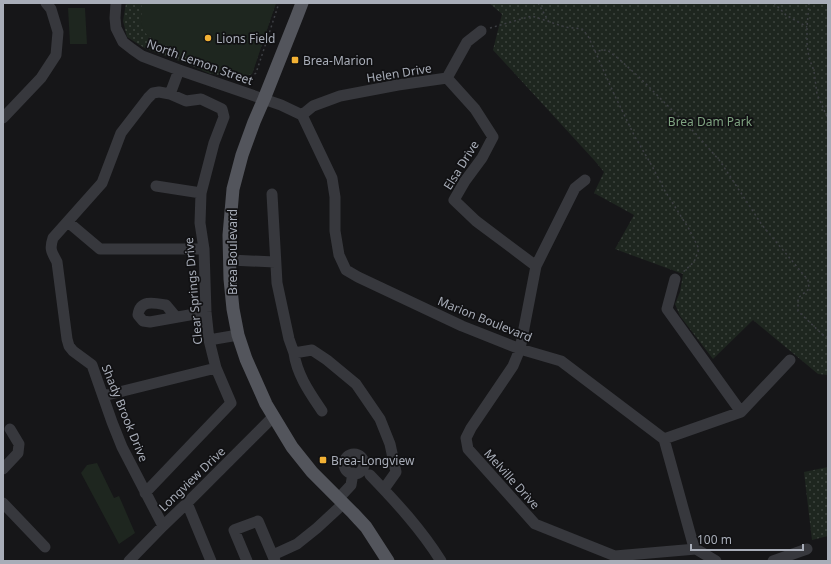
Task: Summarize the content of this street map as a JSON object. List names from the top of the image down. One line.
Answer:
{"streets":{"main road":["Brea Boulevard"],"street":["North Lemon Street","Helen Drive","Elsa Drive","Clear Springs Drive","Marion Boulevard","Shady Brook Drive","Longview Drive","Melville Drive"]},"crossings":[["North Lemon Street","Brea Boulevard"],["Helen Drive","Elsa Drive"],["Helen Drive","Marion Boulevard"],["Elsa Drive","Melville Drive"],["Brea Boulevard","Longview Drive"],["Clear Springs Drive","Shady Brook Drive"],["Marion Boulevard","Melville Drive"],["Shady Brook Drive","Longview Drive"]],"parks":["Brea Dam Park"],"places":{"other":["Lions Field"],"transit":["Brea-Marion","Brea-Longview"]},"scale_bar":"100 m"}
